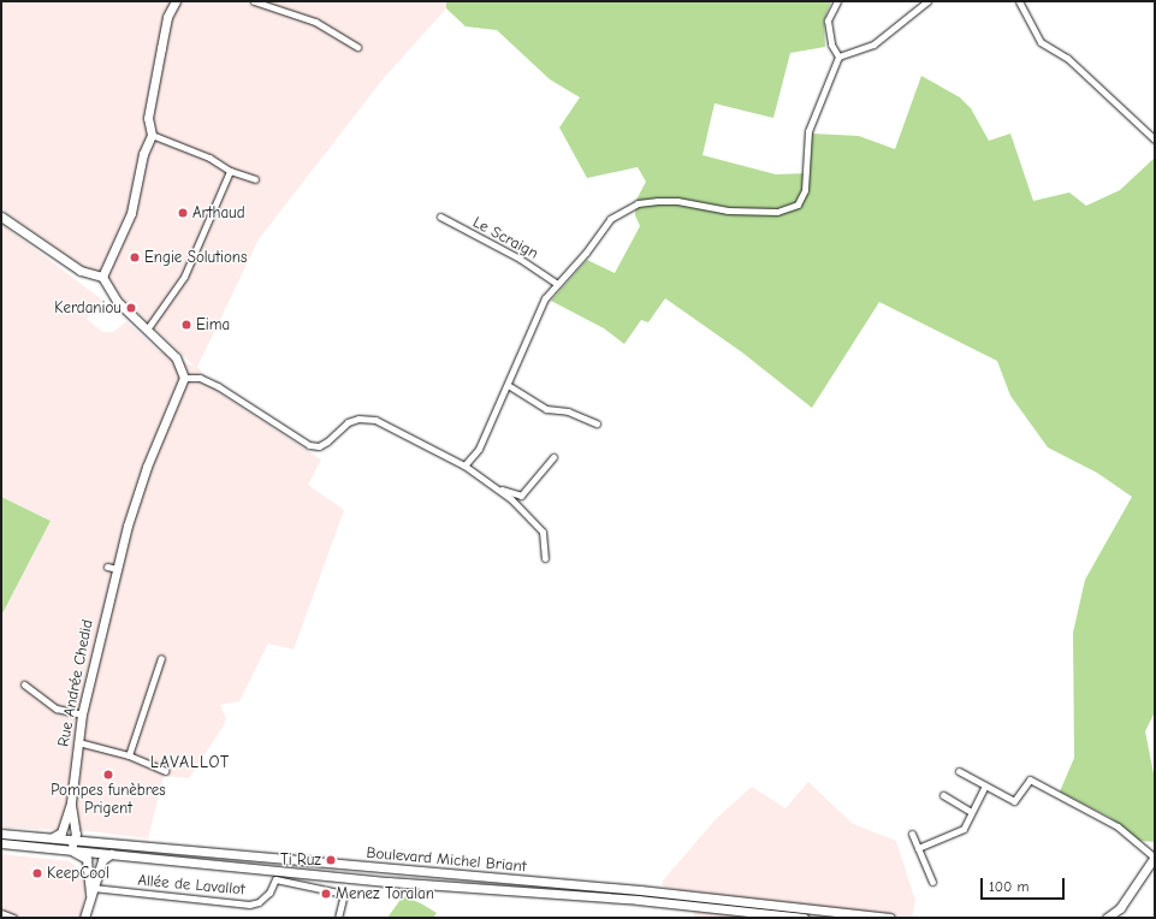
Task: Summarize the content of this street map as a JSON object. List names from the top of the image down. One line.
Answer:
{"streets":{"main road":["Rue Andrée Chedid","Boulevard Michel Briant"],"street":["Le Scraign","Allée de Lavallot"]},"districts":["LAVALLOT"],"places":["Arthaud","Engie Solutions","Kerdaniou","Eima","Pompes funèbres Prigent","Ti Ruz","KeepCool","Menez Toralan"],"scale_bar":"100 m"}
